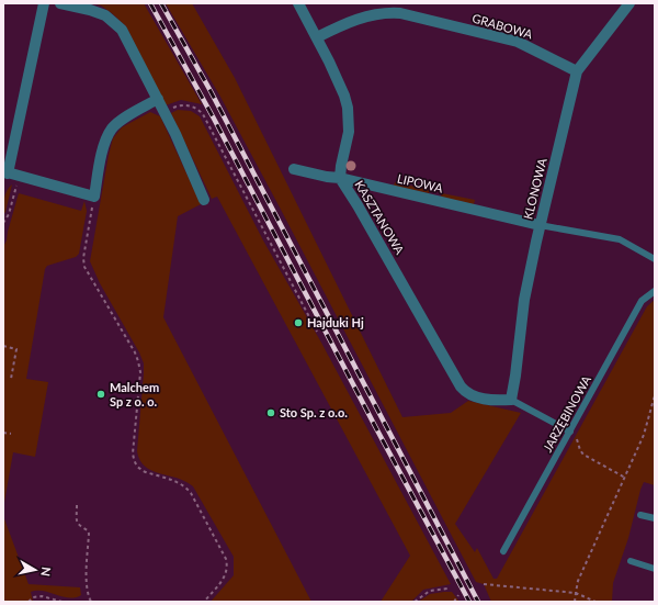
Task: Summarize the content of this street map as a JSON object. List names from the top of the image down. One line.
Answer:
{"streets":{"street":["GRABOWA","LIPOWA","KLONOWA","KASZTANOWA"],"lane":["JARZĘBINOWA"]},"crossings":[["GRABOWA","KLONOWA"],["GRABOWA","KASZTANOWA"],["LIPOWA","KLONOWA"],["LIPOWA","KASZTANOWA"],["KLONOWA","KASZTANOWA"]],"places":["Hajduki Hj","Malchem Sp z o. o.","Sto Sp. z o.o."],"north":"right"}
